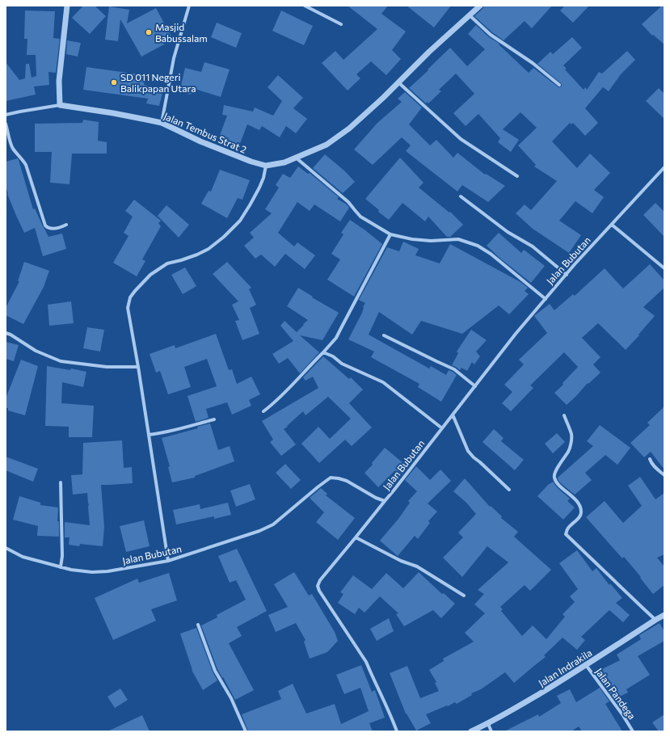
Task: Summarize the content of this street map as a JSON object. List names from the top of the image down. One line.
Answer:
{"streets":{"street":["Jalan Tembus Strat 2","Jalan Bubutan","Jalan Indrakila","Jalan Pandega"]},"crossings":[["Jalan Indrakila","Jalan Pandega"]],"places":["Masjid Babussalam","SD 011 Negeri Balikpapan Utara"]}
